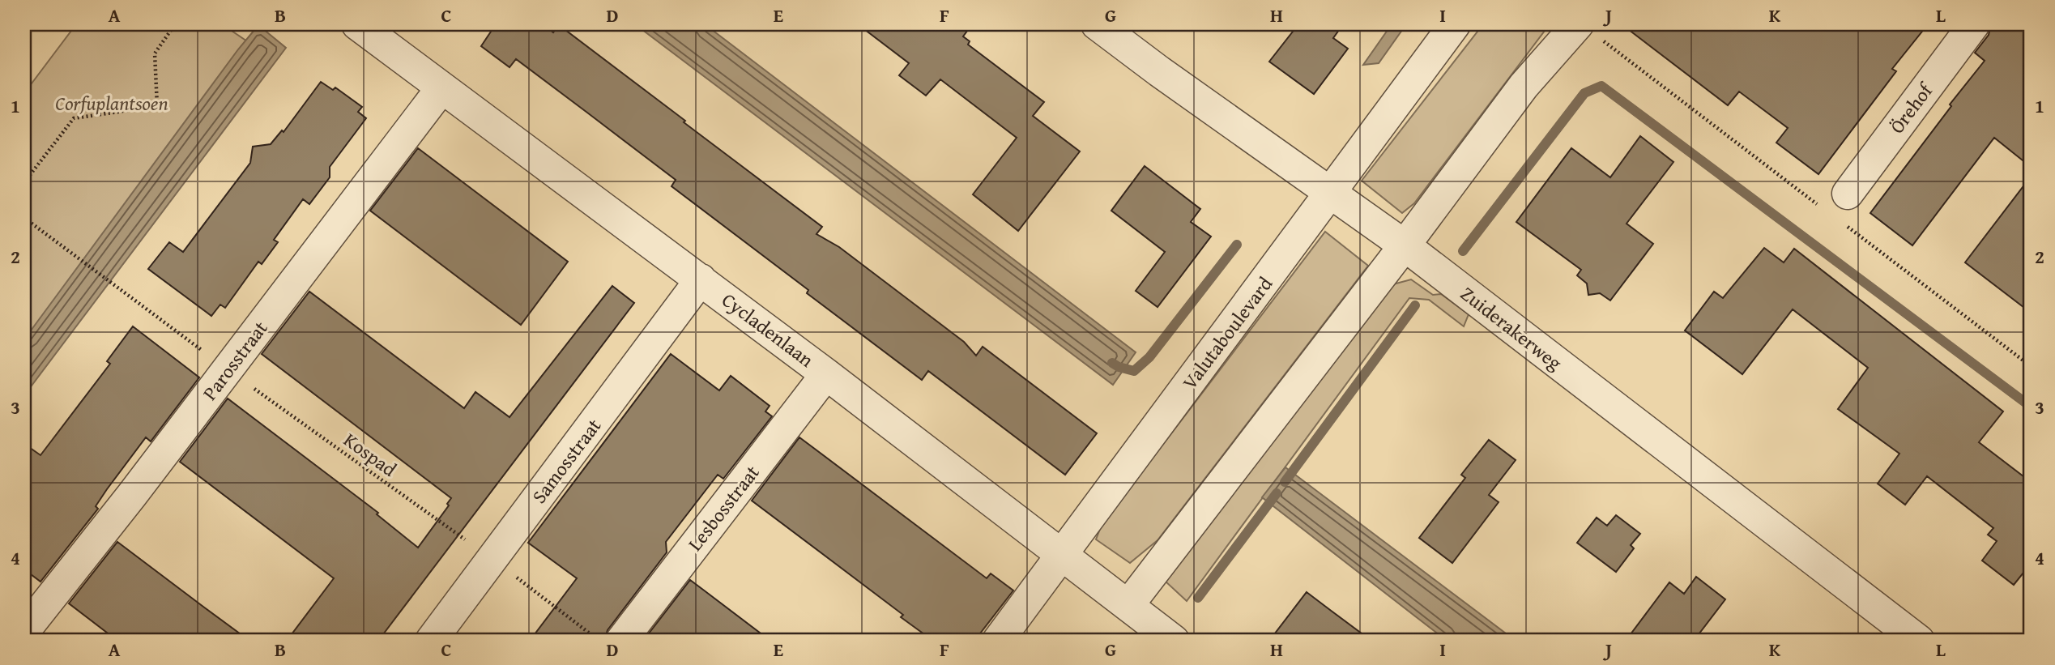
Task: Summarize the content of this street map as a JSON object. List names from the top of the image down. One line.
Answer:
{"streets":{"street":["Örehof","Zuiderakerweg","Cycladenlaan","Valutaboulevard","Parosstraat","Samosstraat","Lesbosstraat"],"path":["Kospad"]},"crossings":[["Zuiderakerweg","Valutaboulevard"],["Cycladenlaan","Valutaboulevard"],["Cycladenlaan","Parosstraat"],["Cycladenlaan","Samosstraat"],["Cycladenlaan","Lesbosstraat"],["Parosstraat","Kospad"],["Kospad","Samosstraat"]],"parks":["Corfuplantsoen"],"grid":{"columns":["A","B","C","D","E","F","G","H","I","J","K","L"],"rows":["1","2","3","4"]}}
